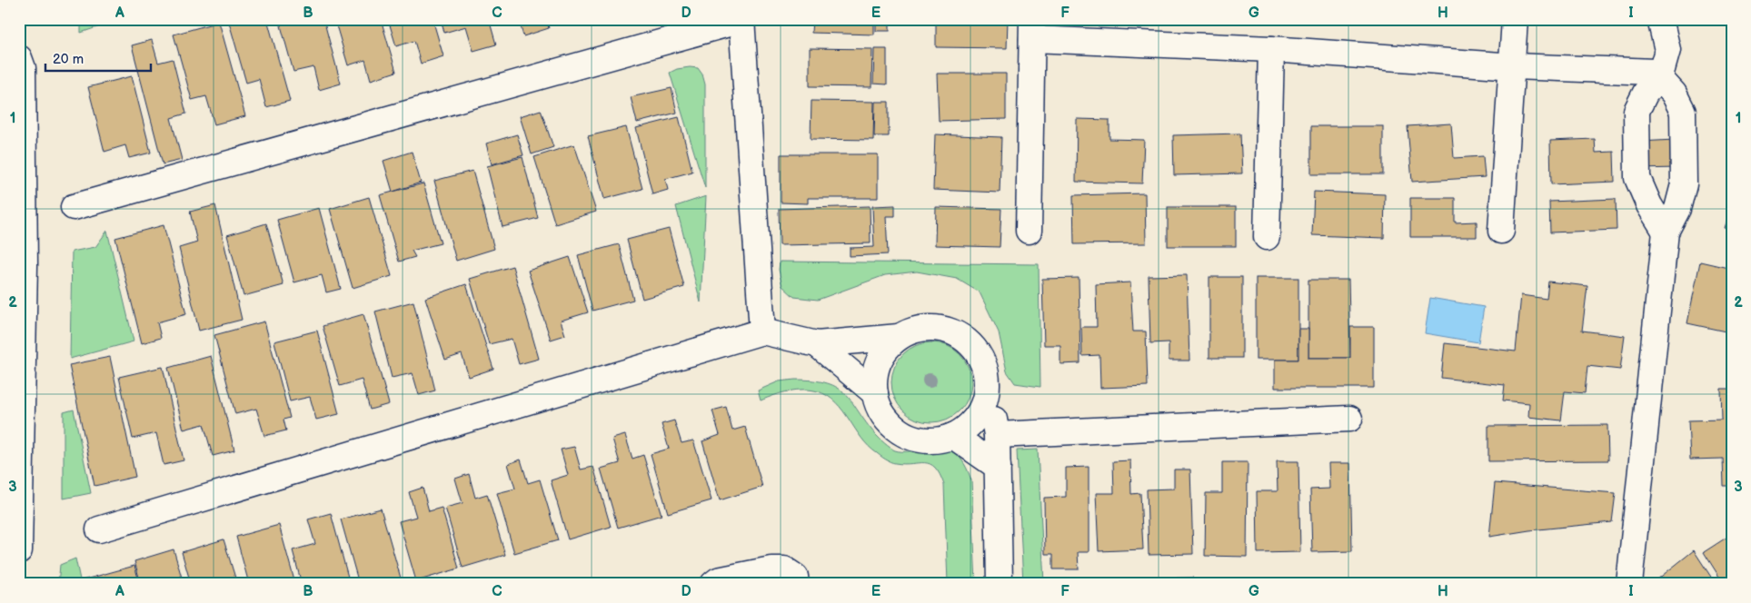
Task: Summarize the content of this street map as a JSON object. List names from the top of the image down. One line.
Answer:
{"scale_bar":"20 m","grid":{"columns":["A","B","C","D","E","F","G","H","I"],"rows":["1","2","3"]}}
